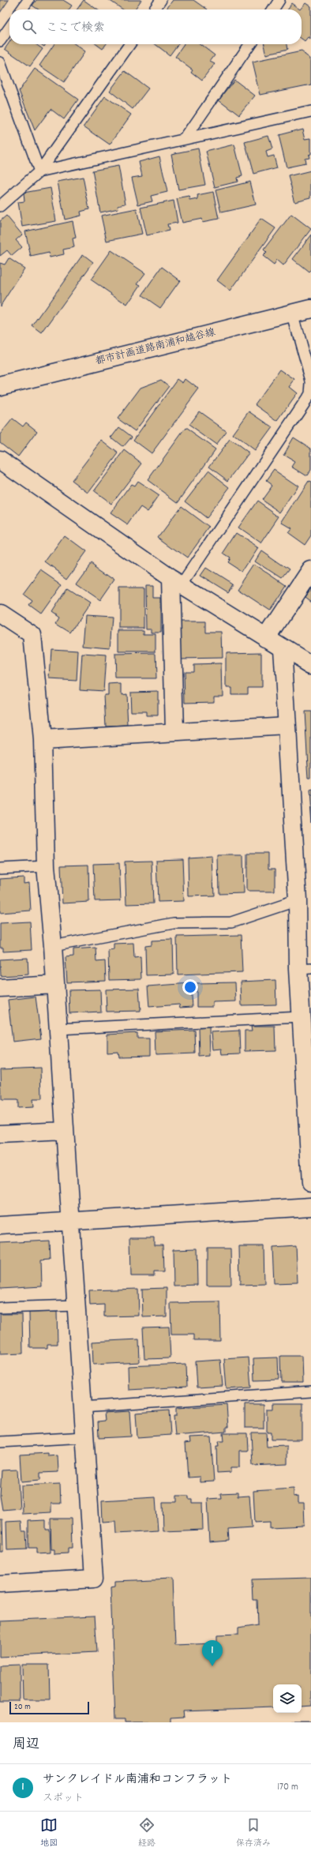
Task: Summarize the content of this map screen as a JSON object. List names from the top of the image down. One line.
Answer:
{"streets":{"street":["都市計画道路南浦和越谷線"]},"scale_bar":"20 m","page":{"search":"ここで検索","pins":"1","scale":"20 m","heading":"周辺","list":[{"mark":"1","name":"サンクレイドル南浦和コンフラット","note":"スポット","value":"170 m"}],"nav":["地図","経路","保存済み"]}}
